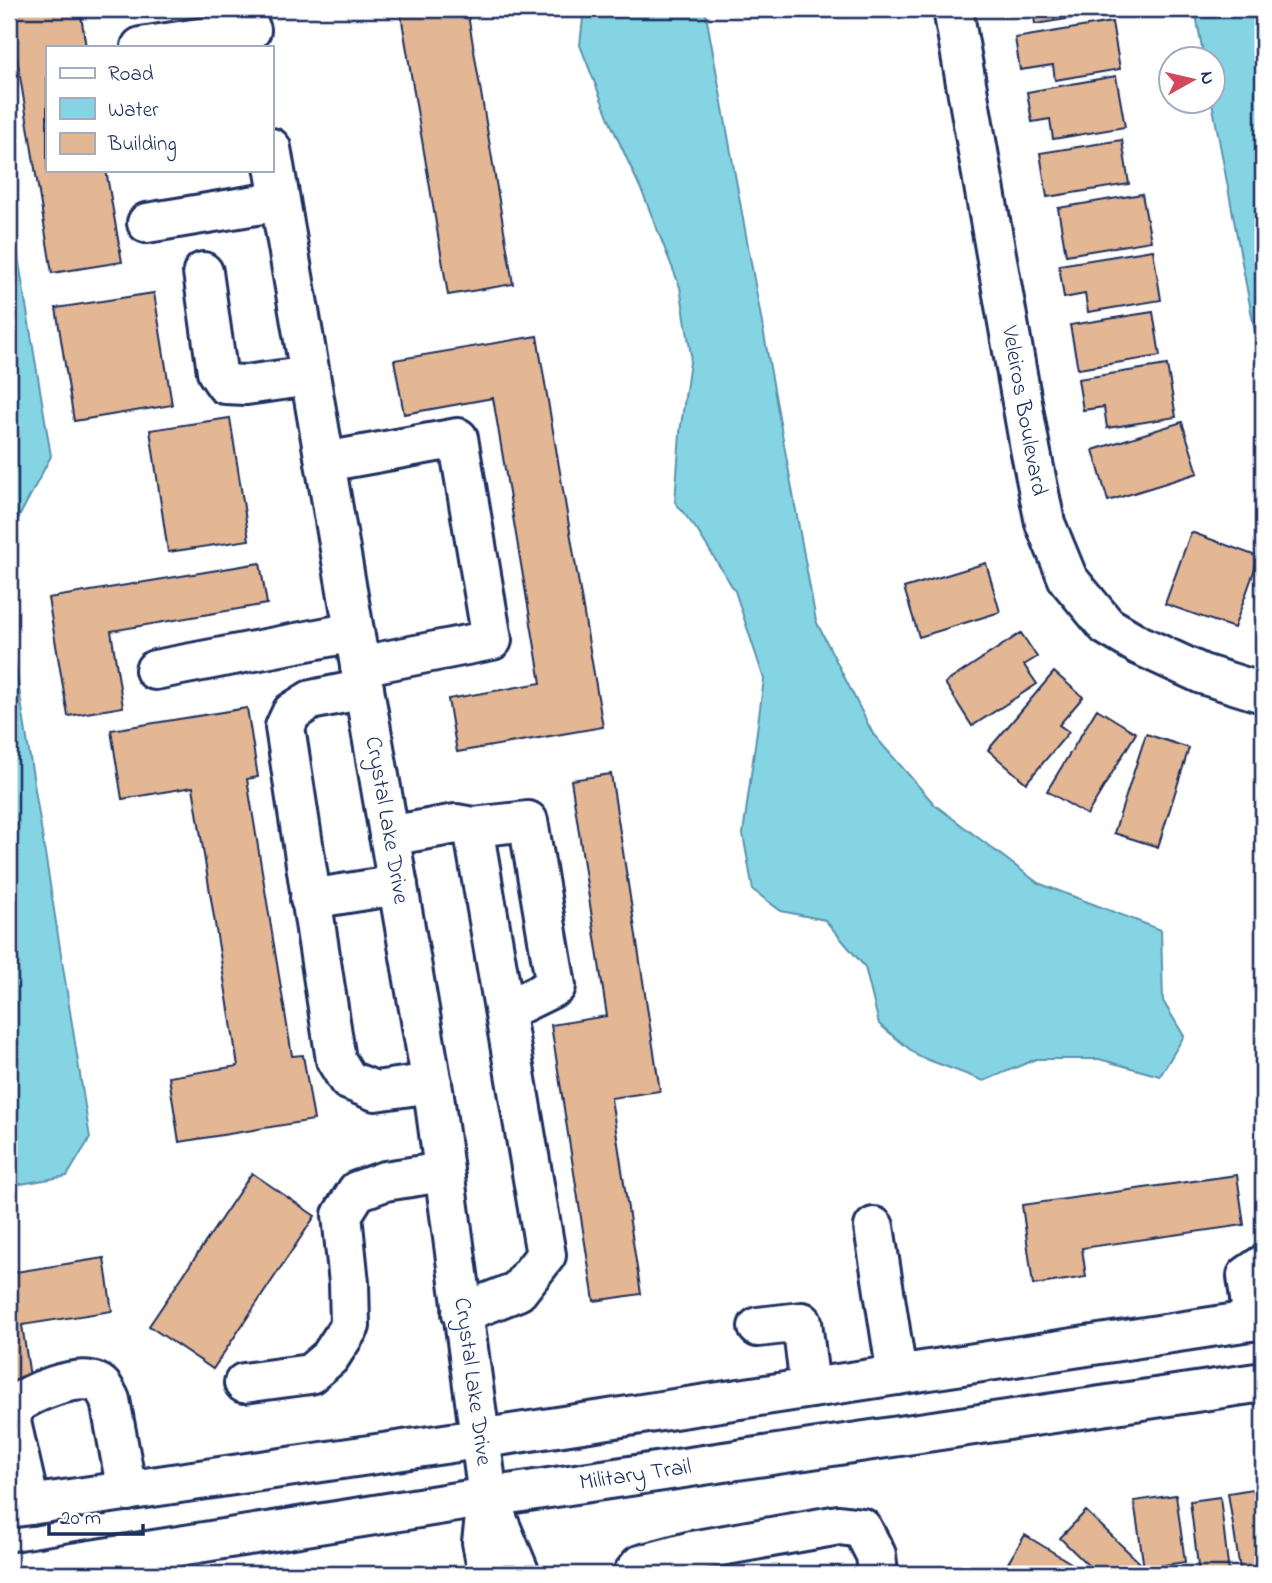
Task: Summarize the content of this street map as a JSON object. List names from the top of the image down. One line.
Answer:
{"streets":{"street":["Veleiros Boulevard","Crystal Lake Drive","Military Trail"]},"crossings":[["Crystal Lake Drive","Military Trail"]],"legend":["Road","Water","Building"],"scale_bar":"20 m","north":"right"}
